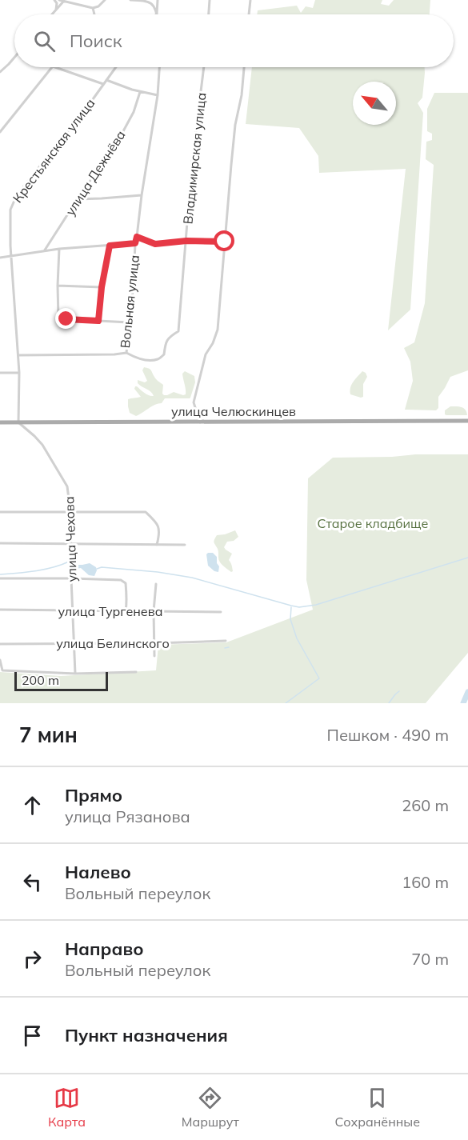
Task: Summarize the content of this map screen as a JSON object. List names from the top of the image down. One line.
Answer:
{"streets":{"main road":["улица Челюскинцев"],"street":["Крестьянская улица","Владимирская улица","улица Дежнёва","Вольная улица","улица Чехова","улица Тургенева","улица Белинского"]},"crossings":[["Крестьянская улица","Вольная улица"],["Крестьянская улица","улица Челюскинцев"],["Крестьянская улица","улица Чехова"],["Владимирская улица","Вольная улица"],["улица Челюскинцев","улица Чехова"],["улица Чехова","улица Тургенева"],["улица Чехова","улица Белинского"]],"parks":["Старое кладбище"],"scale_bar":"200 m","north":"top left","page":{"search":"Поиск","scale":"200 m","heading":["7 мин","Пешком · 490 m"],"list":[["Прямо","улица Рязанова","260 m"],["Налево","Вольный переулок","160 m"],["Направо","Вольный переулок","70 m"],"Пункт назначения"],"nav":["Карта","Маршрут","Сохранённые"]}}
